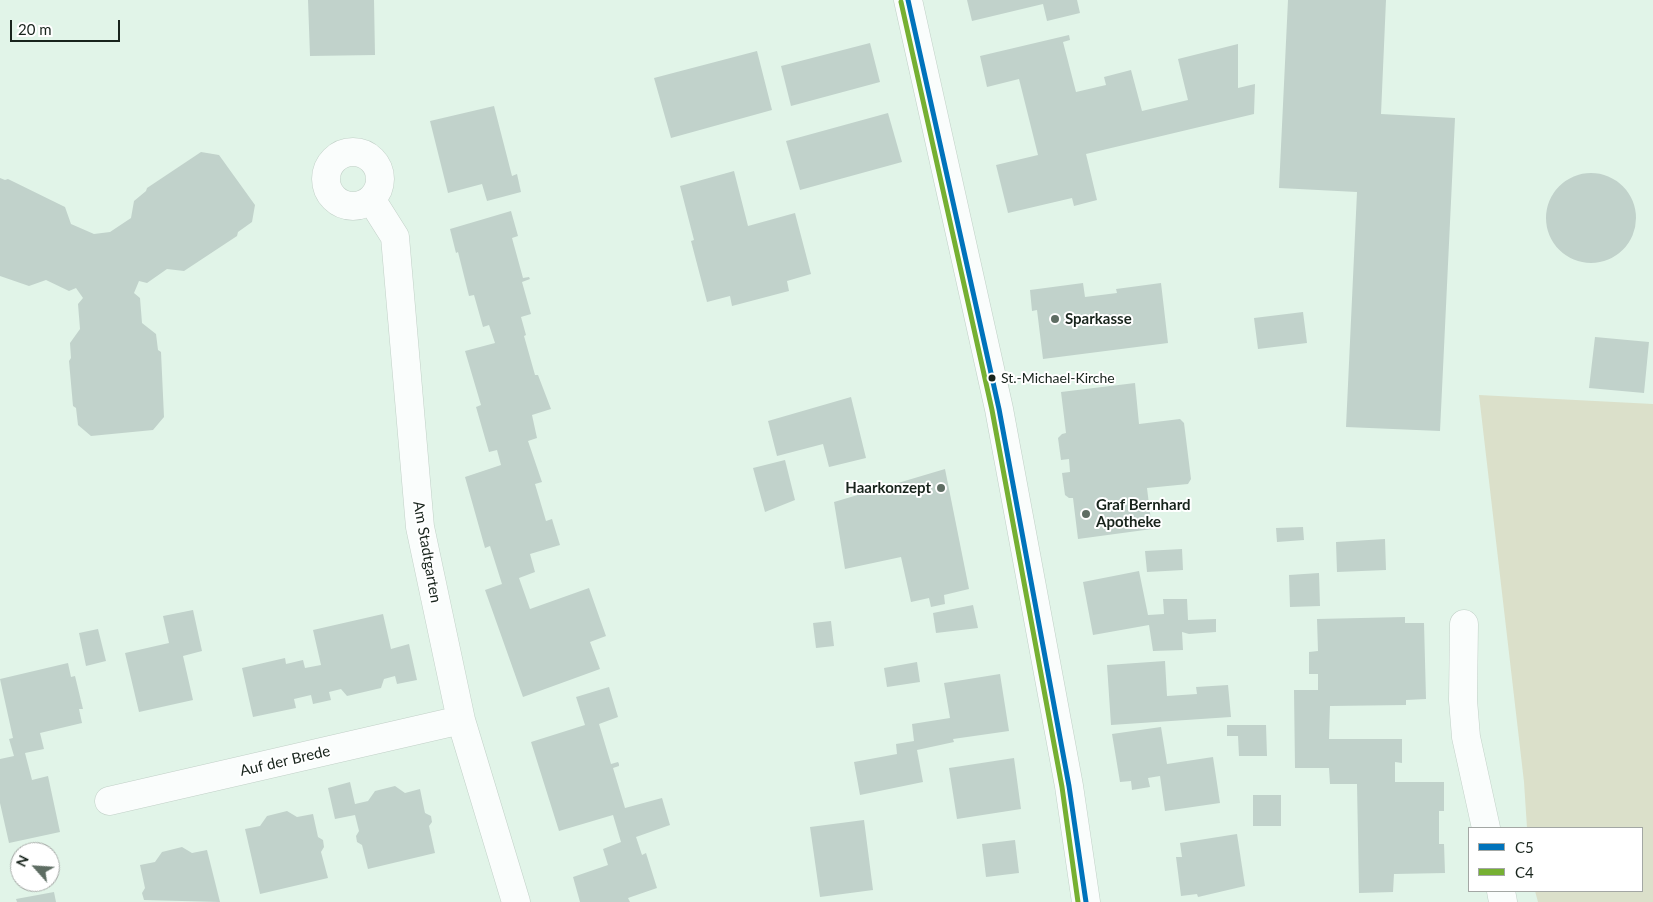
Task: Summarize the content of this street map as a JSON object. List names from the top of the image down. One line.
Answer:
{"streets":{"street":["Am Stadtgarten","Auf der Brede"]},"crossings":[["Am Stadtgarten","Auf der Brede"]],"places":["Sparkasse","St.-Michael-Kirche","Haarkonzept","Graf Bernhard Apotheke"],"lines":["transit line C5","transit line C4"],"legend":["C5","C4"],"scale_bar":"20 m","north":"top left"}
